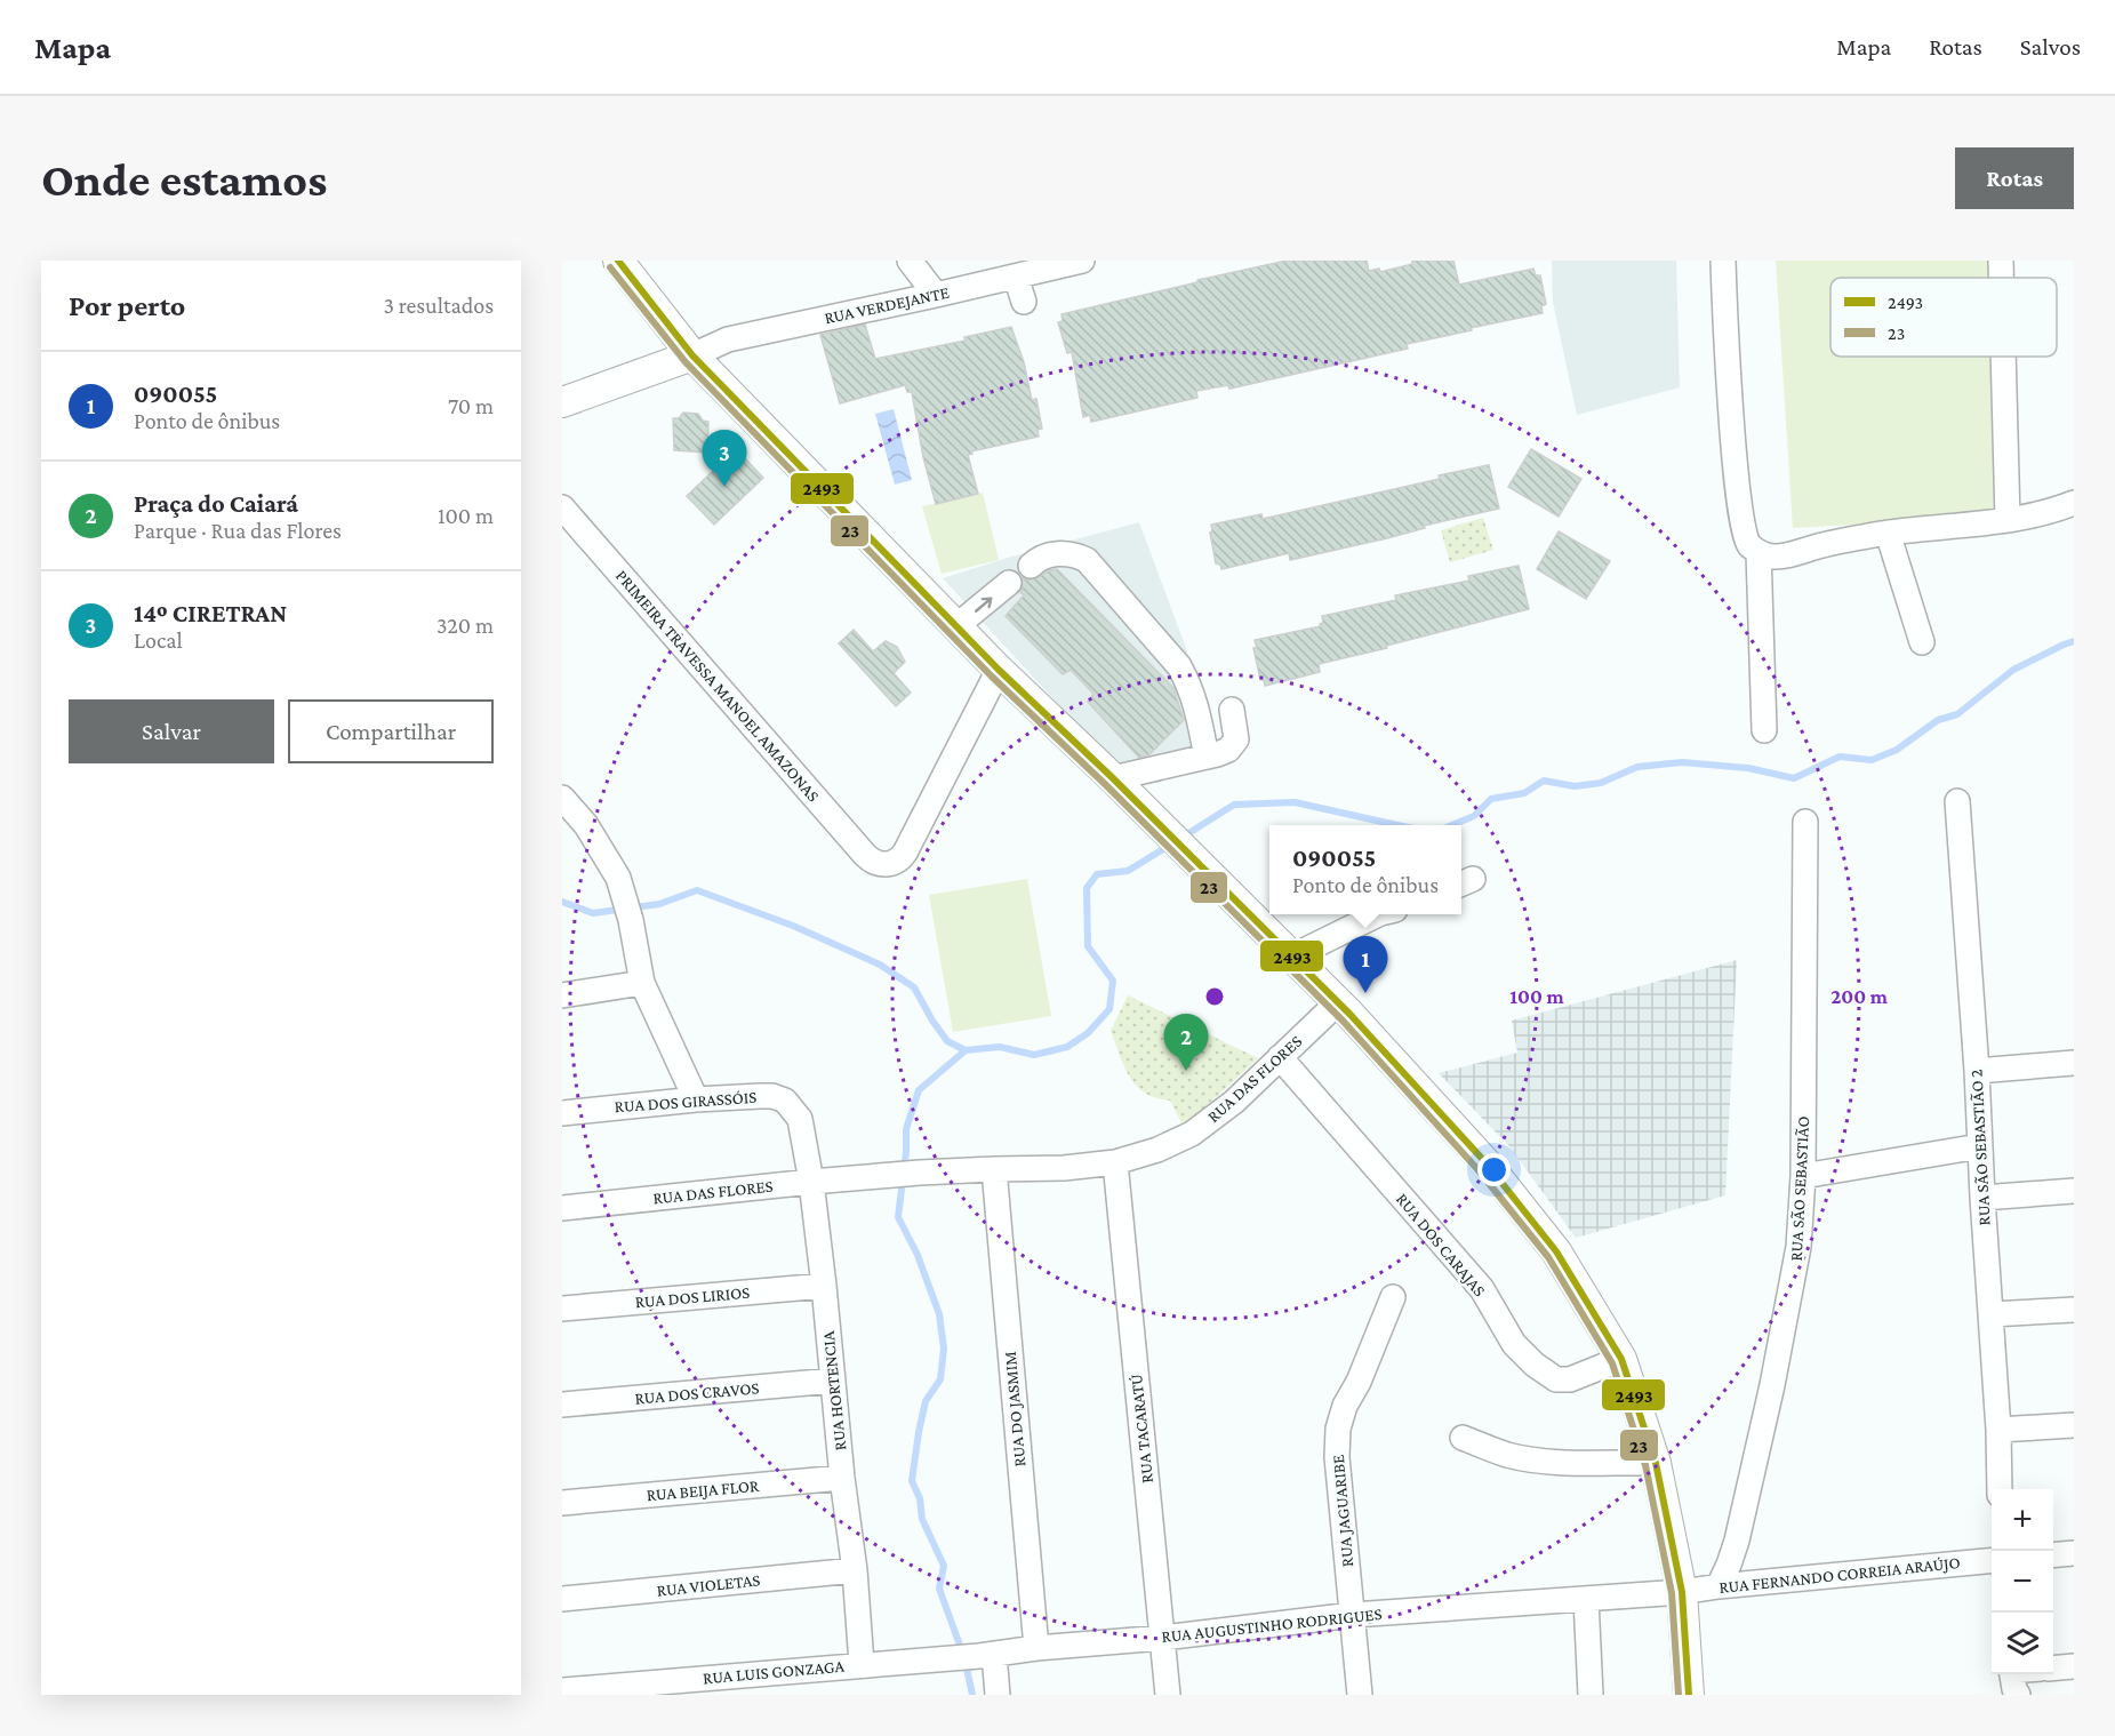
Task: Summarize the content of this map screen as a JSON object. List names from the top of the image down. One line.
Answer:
{"streets":{"street":["RUA VERDEJANTE","PRIMEIRA TRAVESSA MANOEL AMAZONAS","RUA DAS FLORES","RUA DOS GIRASSÓIS","RUA SÃO SEBASTIÃO 2","RUA SÃO SEBASTIÃO","RUA DOS CARAJAS","RUA DOS LIRIOS","RUA HORTENCIA","RUA DOS CRAVOS","RUA DO JASMIM","RUA TACARATÚ","RUA BEIJA FLOR","RUA JAGUARIBE","RUA FERNANDO CORREIA ARAÚJO","RUA VIOLETAS","RUA AUGUSTINHO RODRIGUES","RUA LUIS GONZAGA"]},"crossings":[["RUA DAS FLORES","RUA DOS CARAJAS"],["RUA DAS FLORES","RUA HORTENCIA"],["RUA DAS FLORES","RUA DO JASMIM"],["RUA DAS FLORES","RUA TACARATÚ"],["RUA DOS GIRASSÓIS","RUA HORTENCIA"],["RUA SÃO SEBASTIÃO","RUA FERNANDO CORREIA ARAÚJO"],["RUA DOS LIRIOS","RUA HORTENCIA"],["RUA HORTENCIA","RUA DOS CRAVOS"],["RUA HORTENCIA","RUA BEIJA FLOR"],["RUA HORTENCIA","RUA VIOLETAS"],["RUA HORTENCIA","RUA AUGUSTINHO RODRIGUES"],["RUA HORTENCIA","RUA LUIS GONZAGA"],["RUA DO JASMIM","RUA AUGUSTINHO RODRIGUES"],["RUA TACARATÚ","RUA AUGUSTINHO RODRIGUES"],["RUA JAGUARIBE","RUA AUGUSTINHO RODRIGUES"],["RUA FERNANDO CORREIA ARAÚJO","RUA AUGUSTINHO RODRIGUES"],["RUA AUGUSTINHO RODRIGUES","RUA LUIS GONZAGA"]],"lines":["transit line 2493","transit line 23"],"legend":["2493","23"],"page":{"header":"Mapa","nav":["Mapa","Rotas","Salvos"],"buttons":["Rotas",["Salvar","Compartilhar"]],"title":"Onde estamos","heading":["Por perto","3 resultados"],"list":[{"mark":"1","name":"090055","note":"Ponto de ônibus","value":"70 m"},{"mark":"2","name":"Praça do Caiará","note":"Parque · Rua das Flores","value":"100 m"},{"mark":"3","name":"14º CIRETRAN","note":"Local","value":"320 m"}],"pins":["3","1","2"],"popup":["090055","Ponto de ônibus"],"map_buttons":["+","−"]},"rings":["100 m","200 m"]}
